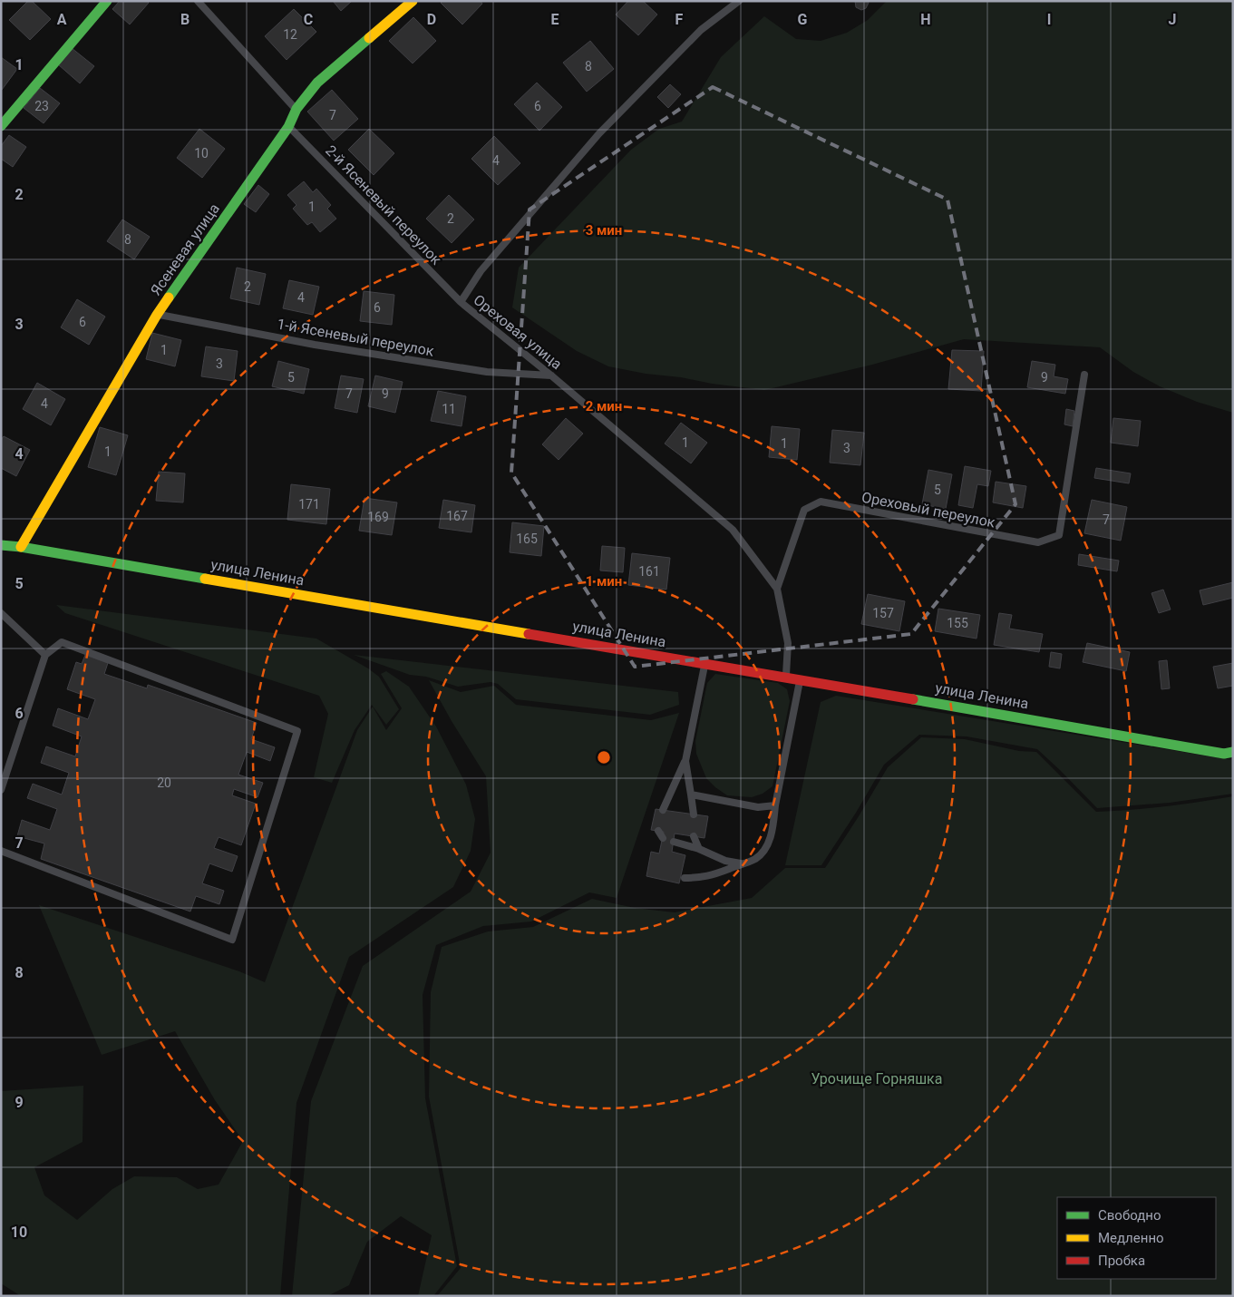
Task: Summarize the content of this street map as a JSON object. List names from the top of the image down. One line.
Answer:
{"streets":{"main road":["Ясеневая улица","улица Ленина"],"lane":["2-й Ясеневый переулок","Ореховая улица","1-й Ясеневый переулок","Ореховый переулок"]},"crossings":[["2-й Ясеневый переулок","Ясеневая улица"],["2-й Ясеневый переулок","Ореховая улица"],["Ясеневая улица","1-й Ясеневый переулок"],["Ясеневая улица","улица Ленина"],["Ореховая улица","1-й Ясеневый переулок"],["Ореховая улица","Ореховый переулок"],["Ореховый переулок","улица Ленина"]],"parks":["Урочище Горняшка"],"house_numbers":["12","8","23","6","7","10","4","1","2","8","2","4","6","6","1","3","5","9","7","9","4","11","1","1","3","1","5","171","167","169","7","165","161","157","155","20"],"legend":["Свободно","Медленно","Пробка"],"grid":{"columns":["A","B","C","D","E","F","G","H","I","J"],"rows":["1","2","3","4","5","6","7","8","9","10"]},"rings":["3 мин","2 мин","1 мин"]}
